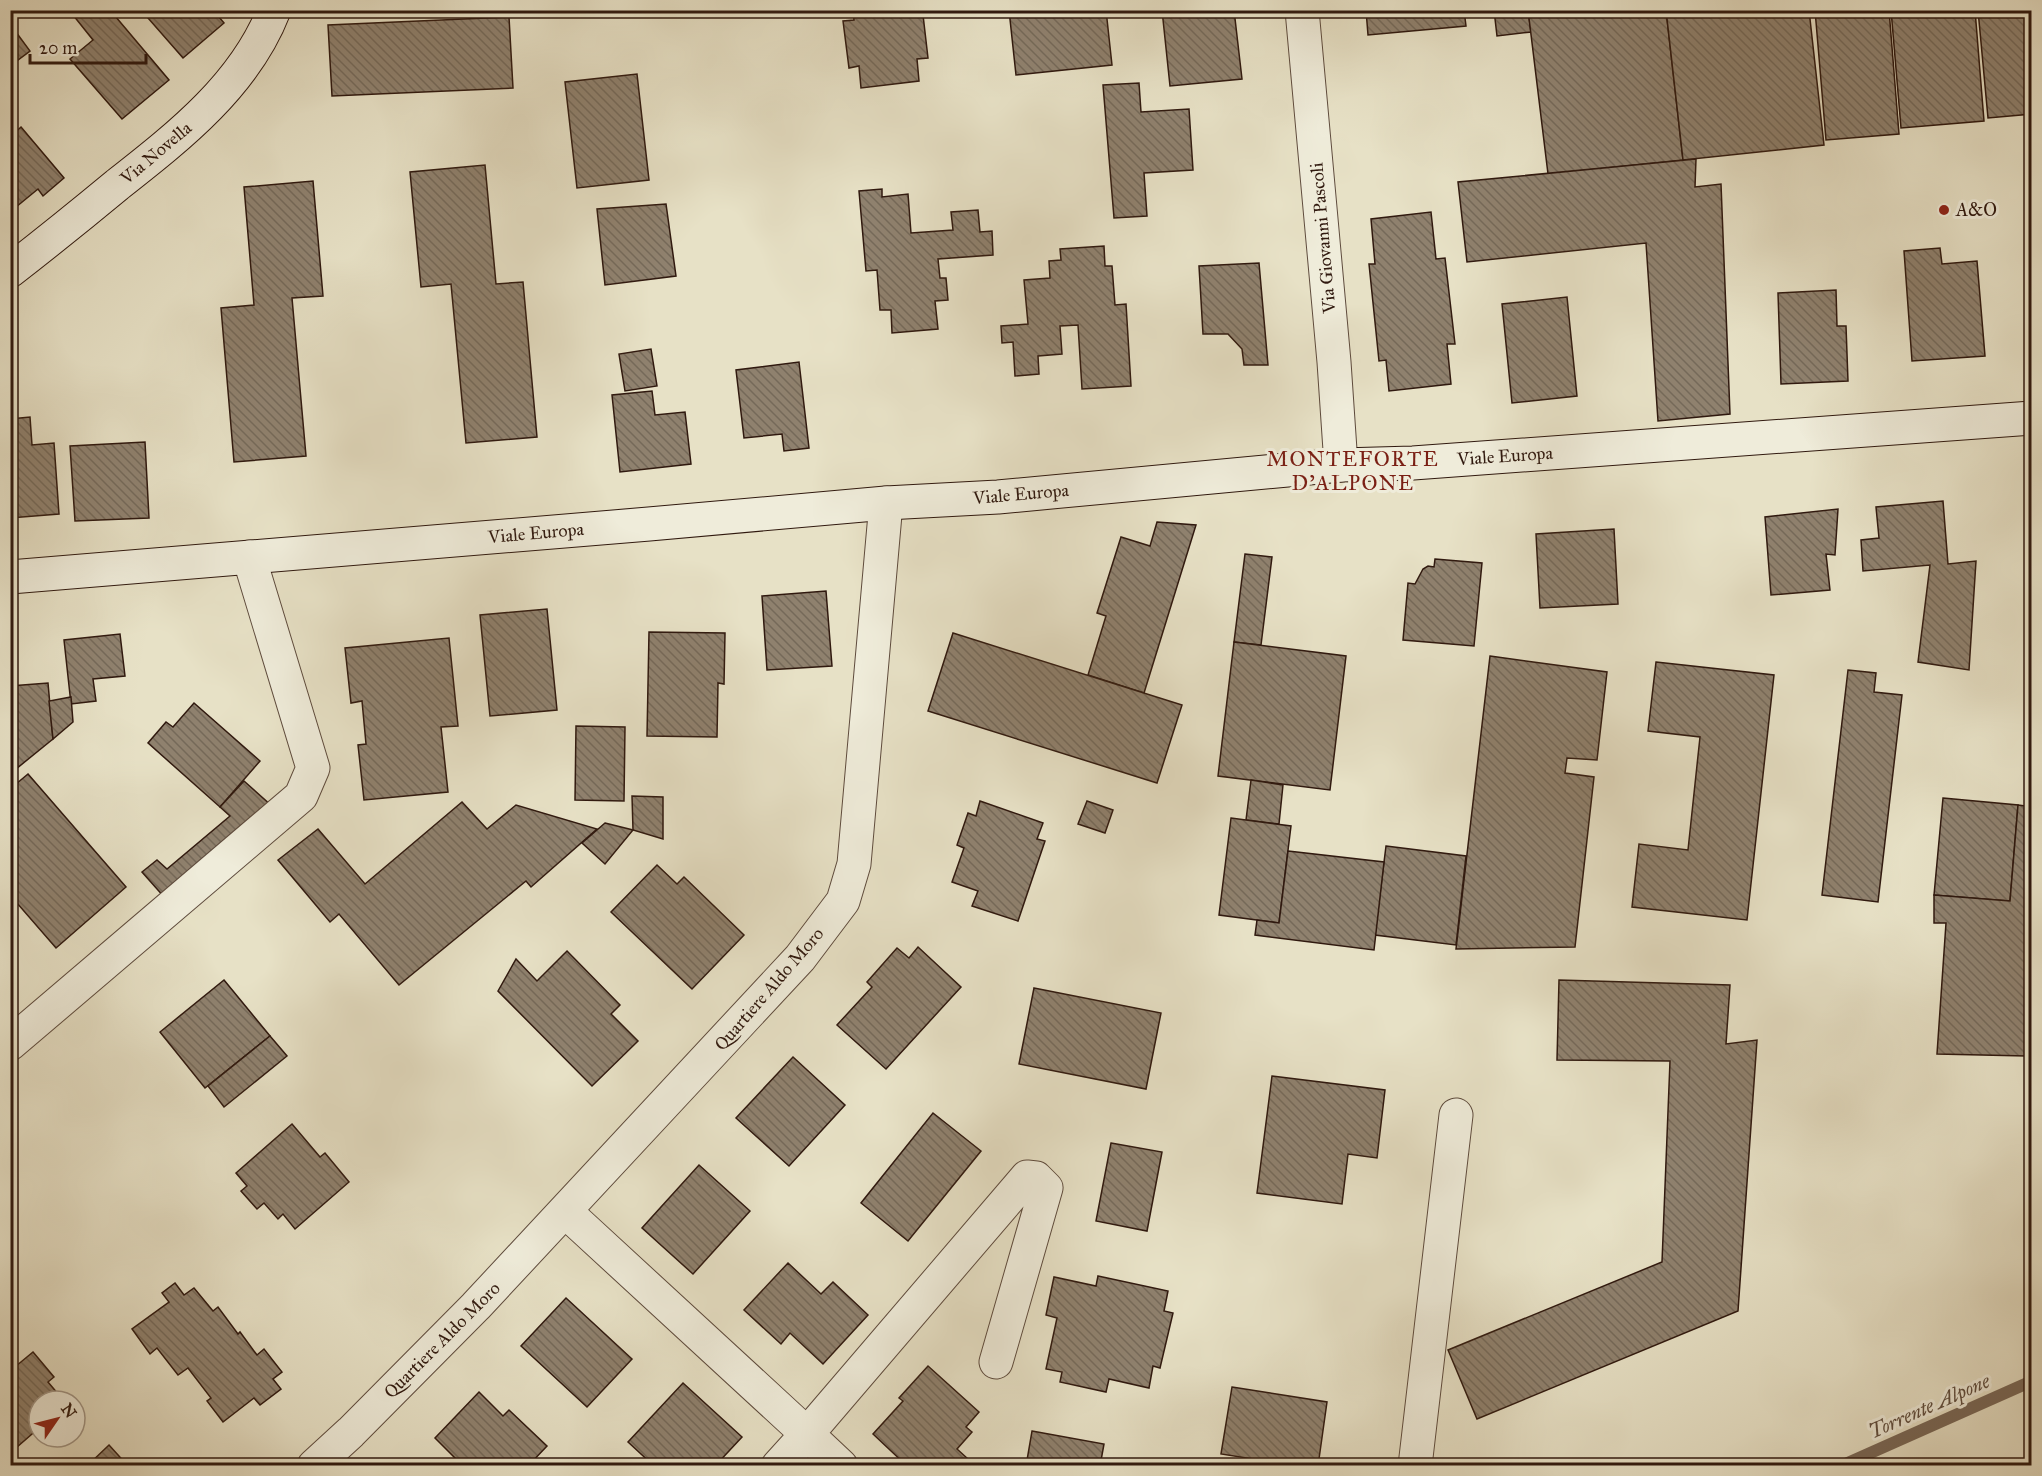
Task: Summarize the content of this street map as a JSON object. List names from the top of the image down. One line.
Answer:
{"streets":{"street":["Via Novella","Via Giovanni Pascoli","Viale Europa","Quartiere Aldo Moro"]},"crossings":[["Via Giovanni Pascoli","Viale Europa"],["Viale Europa","Quartiere Aldo Moro"]],"districts":["MONTEFORTE D'ALPONE"],"water":["Torrente Alpone"],"places":["A&O"],"scale_bar":"20 m","north":"top right"}
